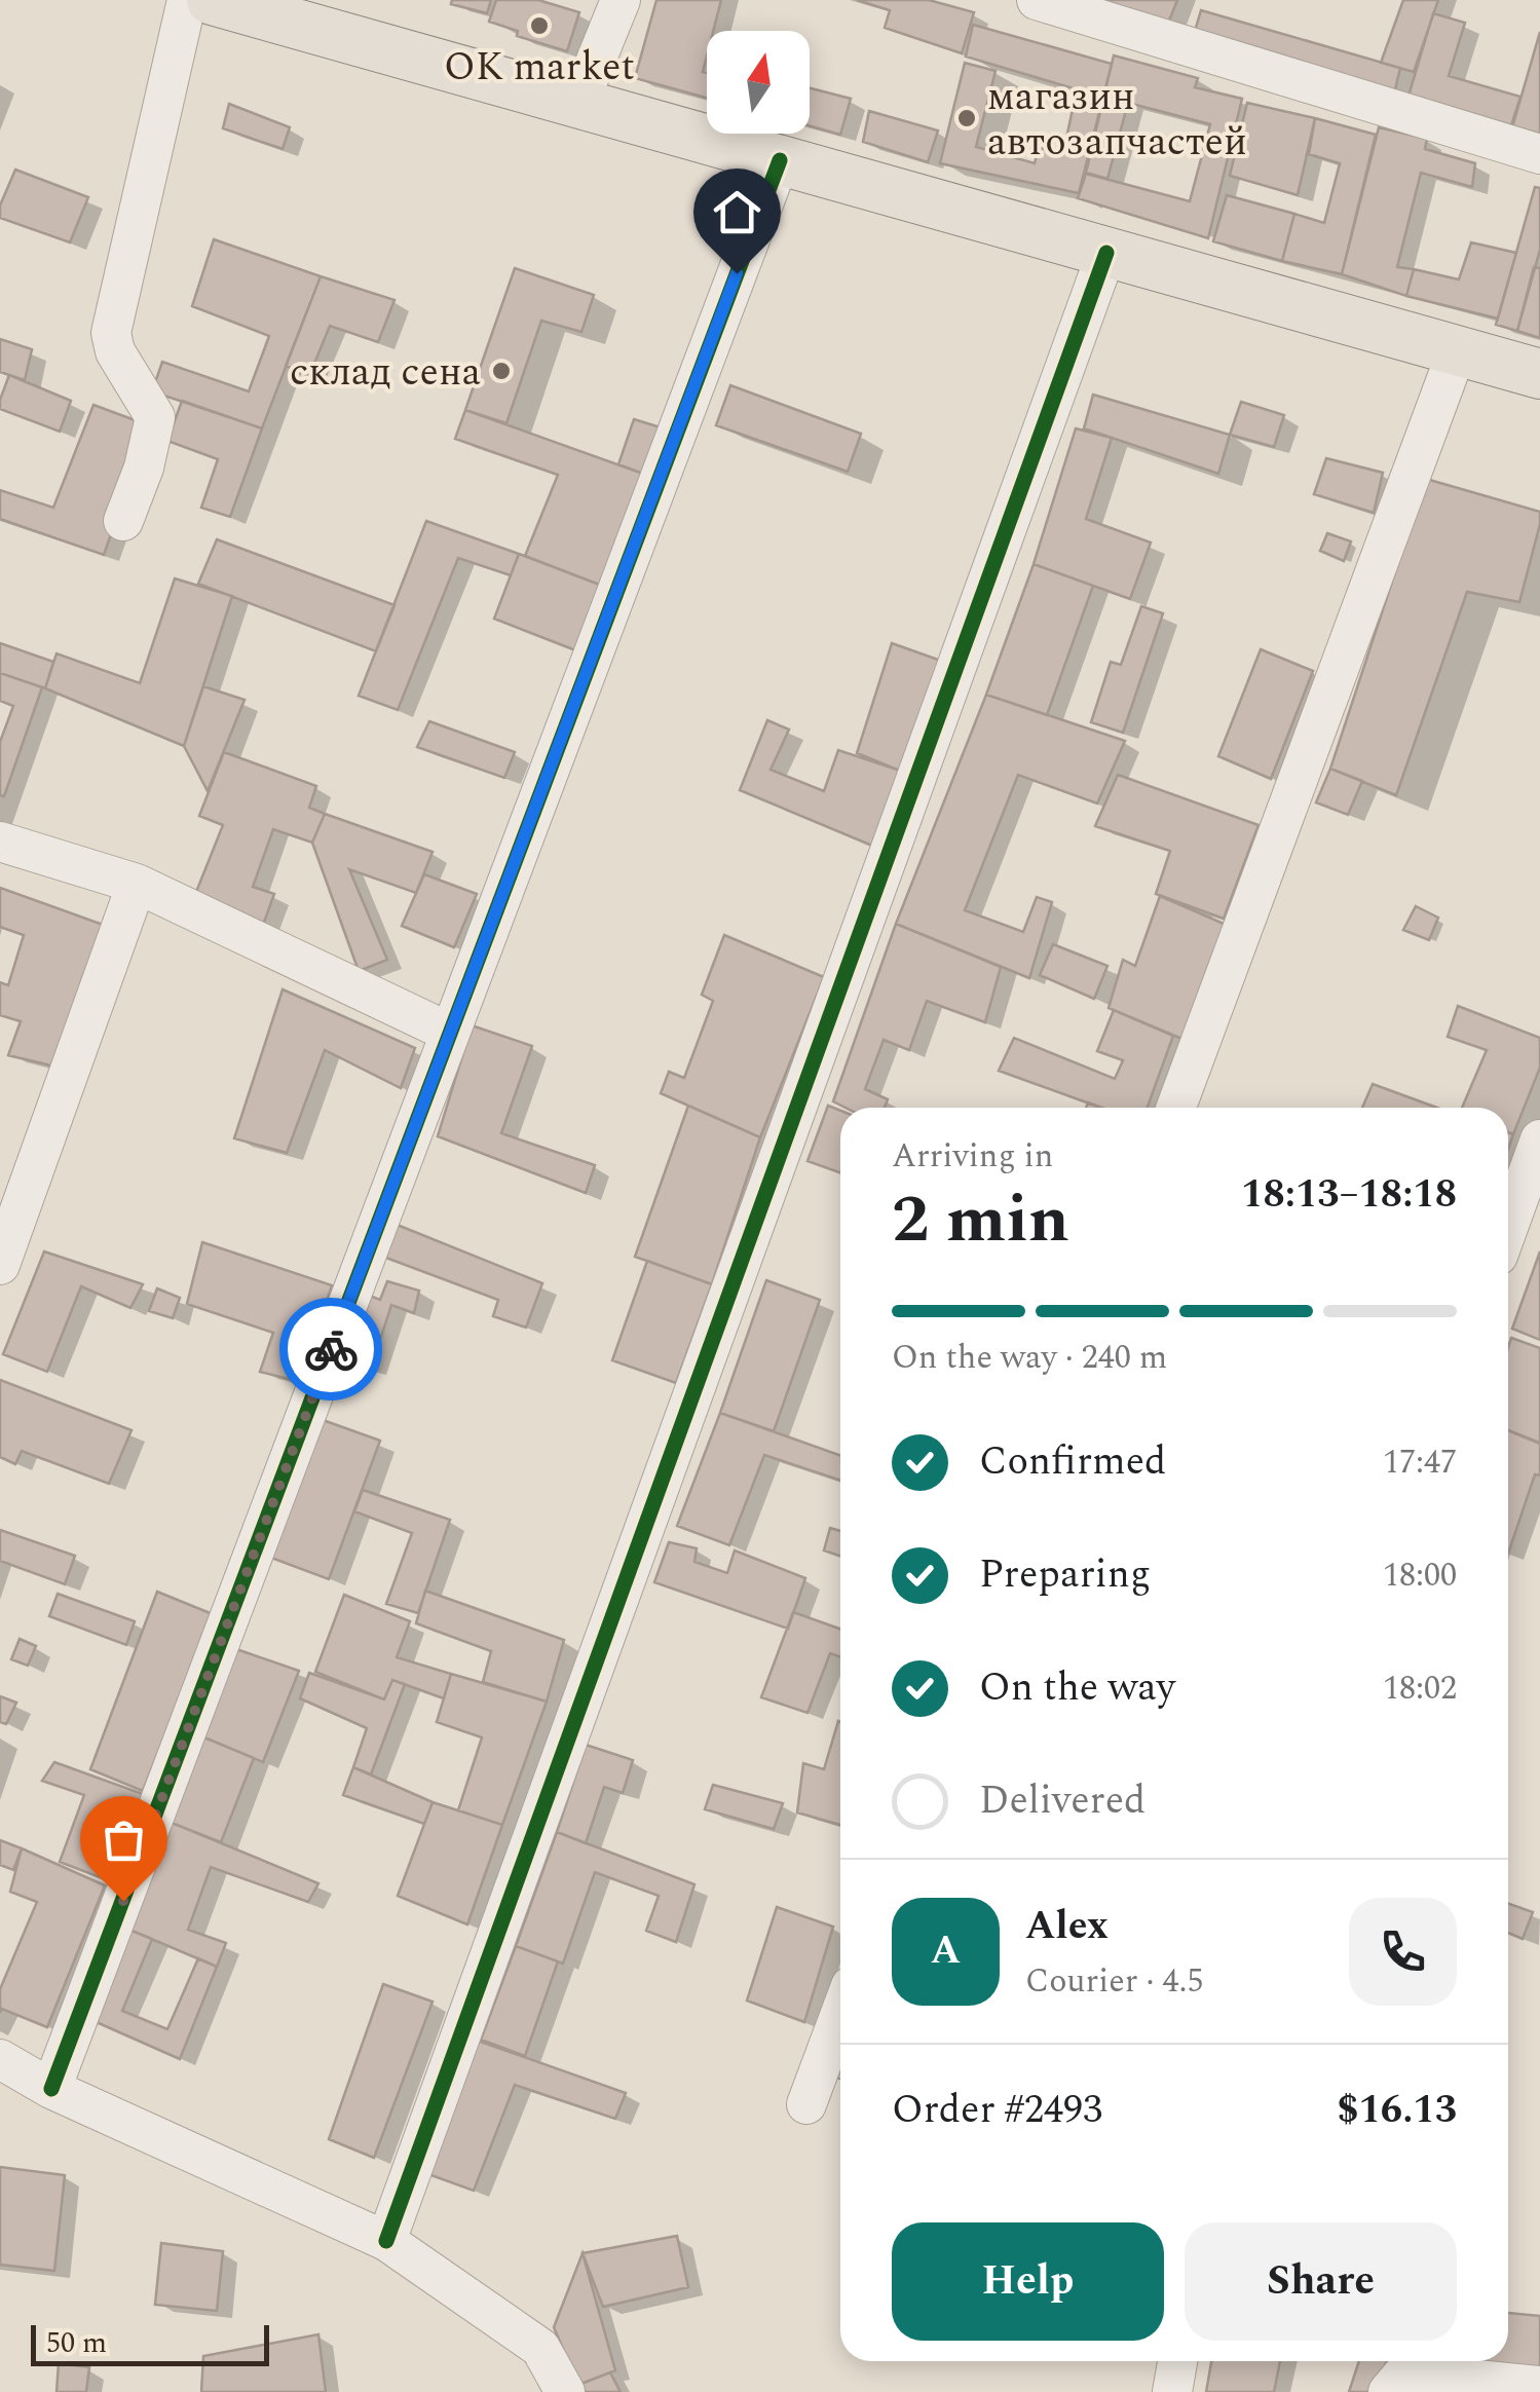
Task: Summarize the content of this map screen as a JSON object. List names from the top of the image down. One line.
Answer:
{"places":["OK market","магазин автозапчастей","склад сена"],"scale_bar":"50 m","north":"top","page":{"heading":["2 min","Arriving in","18:13–18:18"],"panel":["Alex","Courier · 4.5","Order #2493","$16.13"],"bar":"On the way · 240 m","list":[["Confirmed","17:47"],["Preparing","18:00"],["On the way","18:02"],"Delivered"],"round":"A","buttons":["Help","Share"],"scale":"50 m"}}
